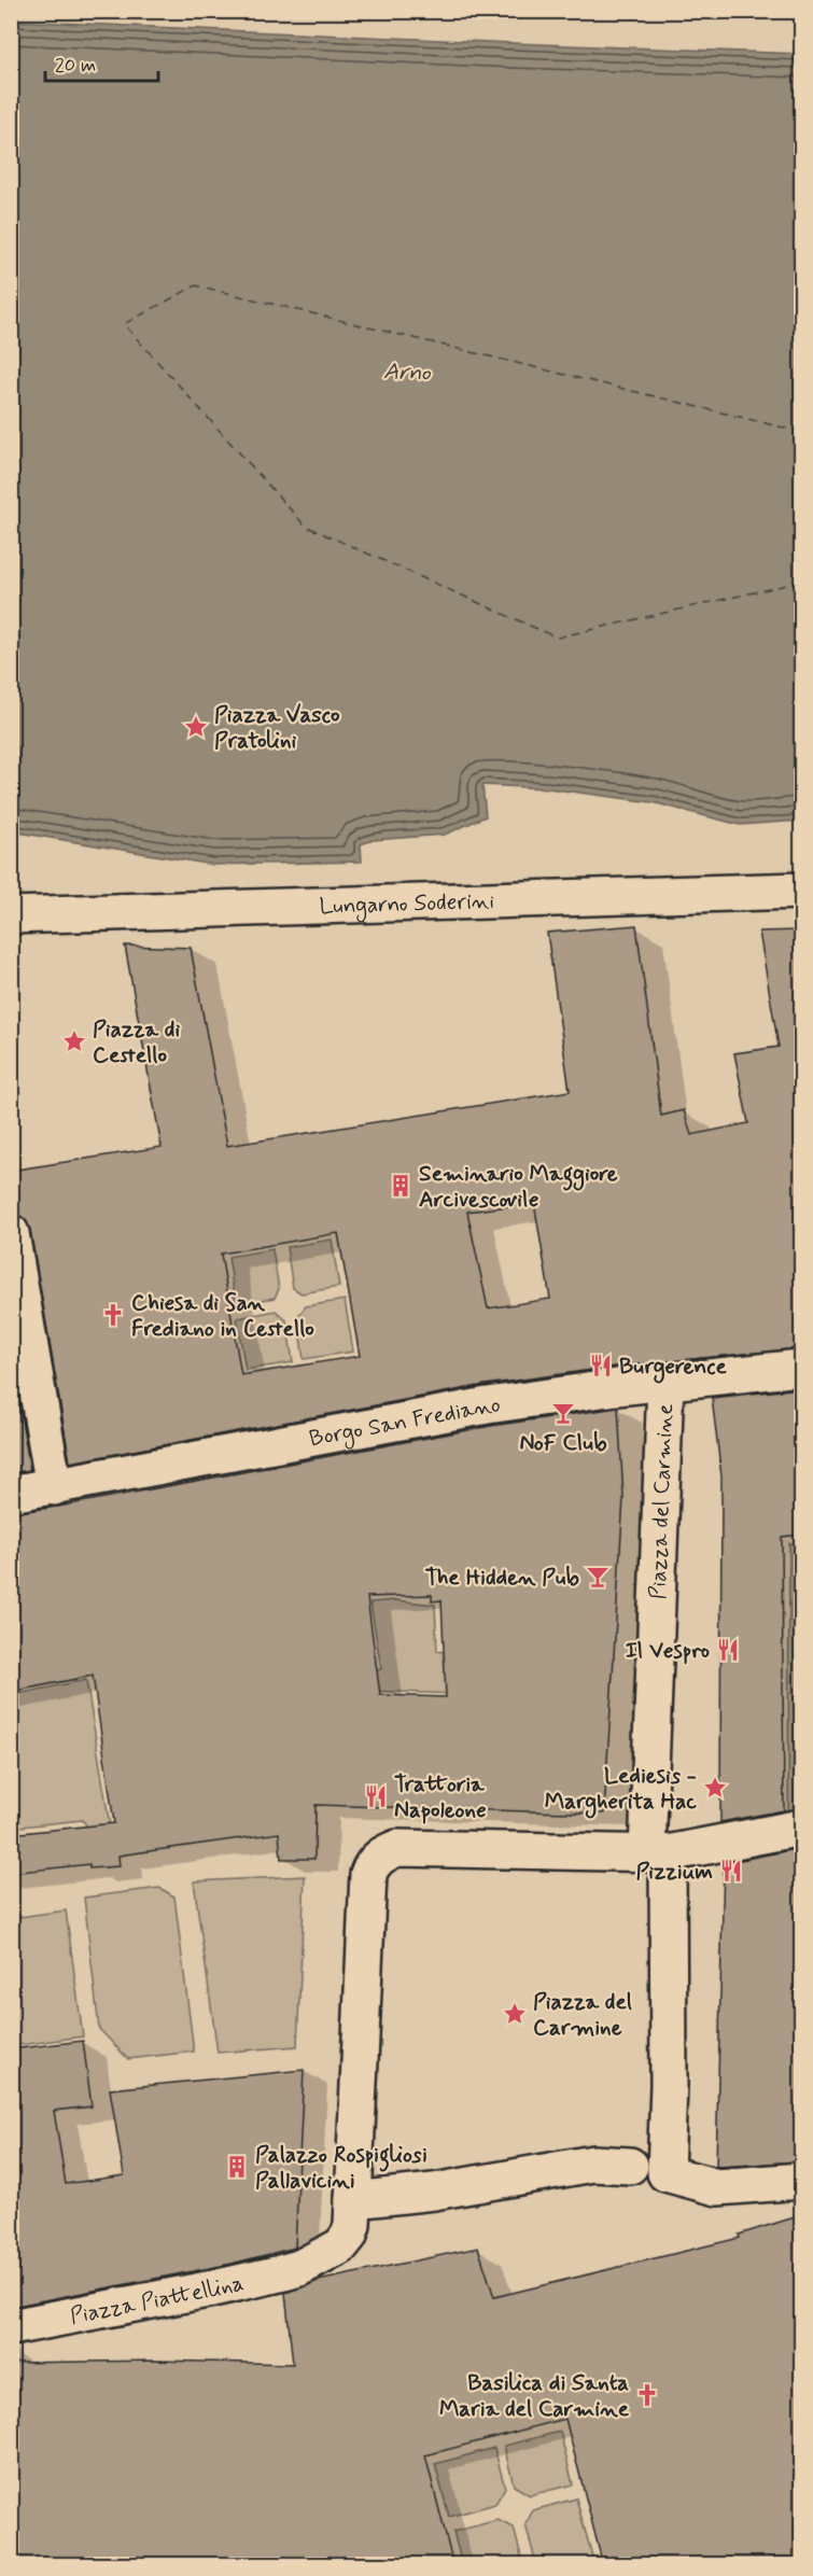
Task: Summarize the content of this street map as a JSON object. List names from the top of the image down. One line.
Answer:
{"streets":{"street":["Lungarno Soderini","Borgo San Frediano","Piazza del Carmine","Piazza Piattellina"]},"crossings":[["Borgo San Frediano","Piazza del Carmine"]],"water":["Arno"],"places":{"place":["Piazza Vasco Pratolini","Piazza di Cestello","Lediesis - Margherita Hac","Piazza del Carmine"],"building":["Seminario Maggiore Arcivescovile","Palazzo Rospigliosi Pallavicini"],"church":["Chiesa di San Frediano in Cestello","Basilica di Santa Maria del Carmine"],"restaurant":["Burgerence","Il Vespro","Trattoria Napoleone","Pizzium"],"bar":["NoF Club","The Hidden Pub"]},"scale_bar":"20 m"}
